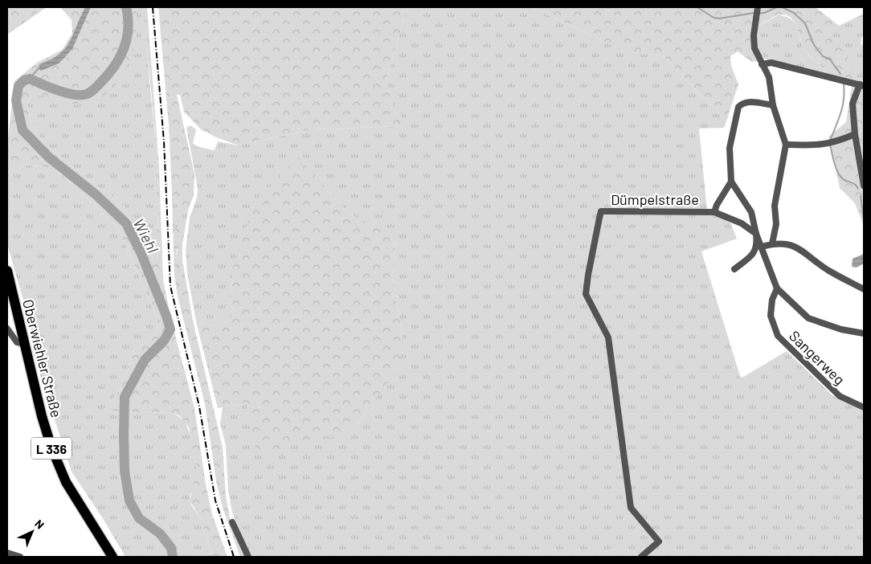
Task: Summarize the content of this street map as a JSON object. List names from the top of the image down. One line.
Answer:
{"streets":{"main road":["Oberwiehler Straße","L 336"],"street":["Dümpelstraße","Sangerweg"]},"water":["Wiehl"],"north":"top right"}
